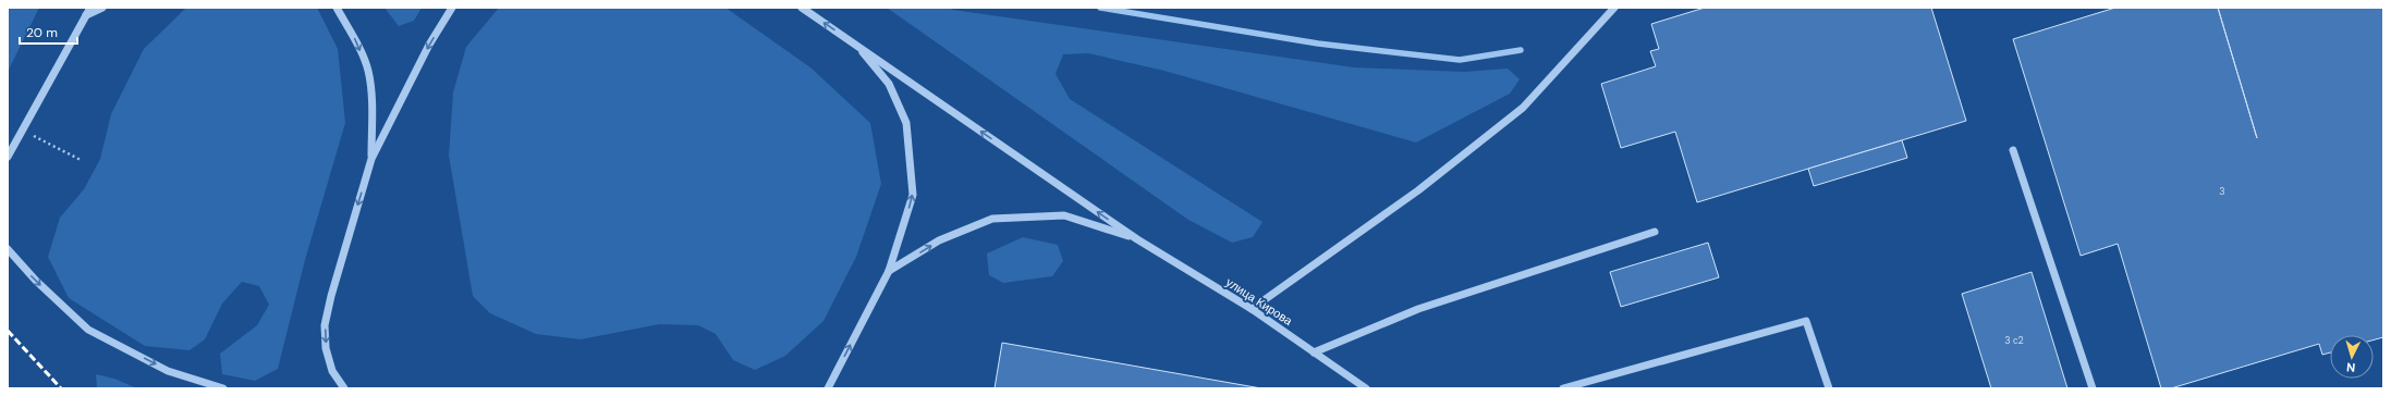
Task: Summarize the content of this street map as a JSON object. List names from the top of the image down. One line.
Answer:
{"streets":{"street":["улица Кирова"]},"house_numbers":["3","3 с2"],"scale_bar":"20 m","north":"bottom"}
